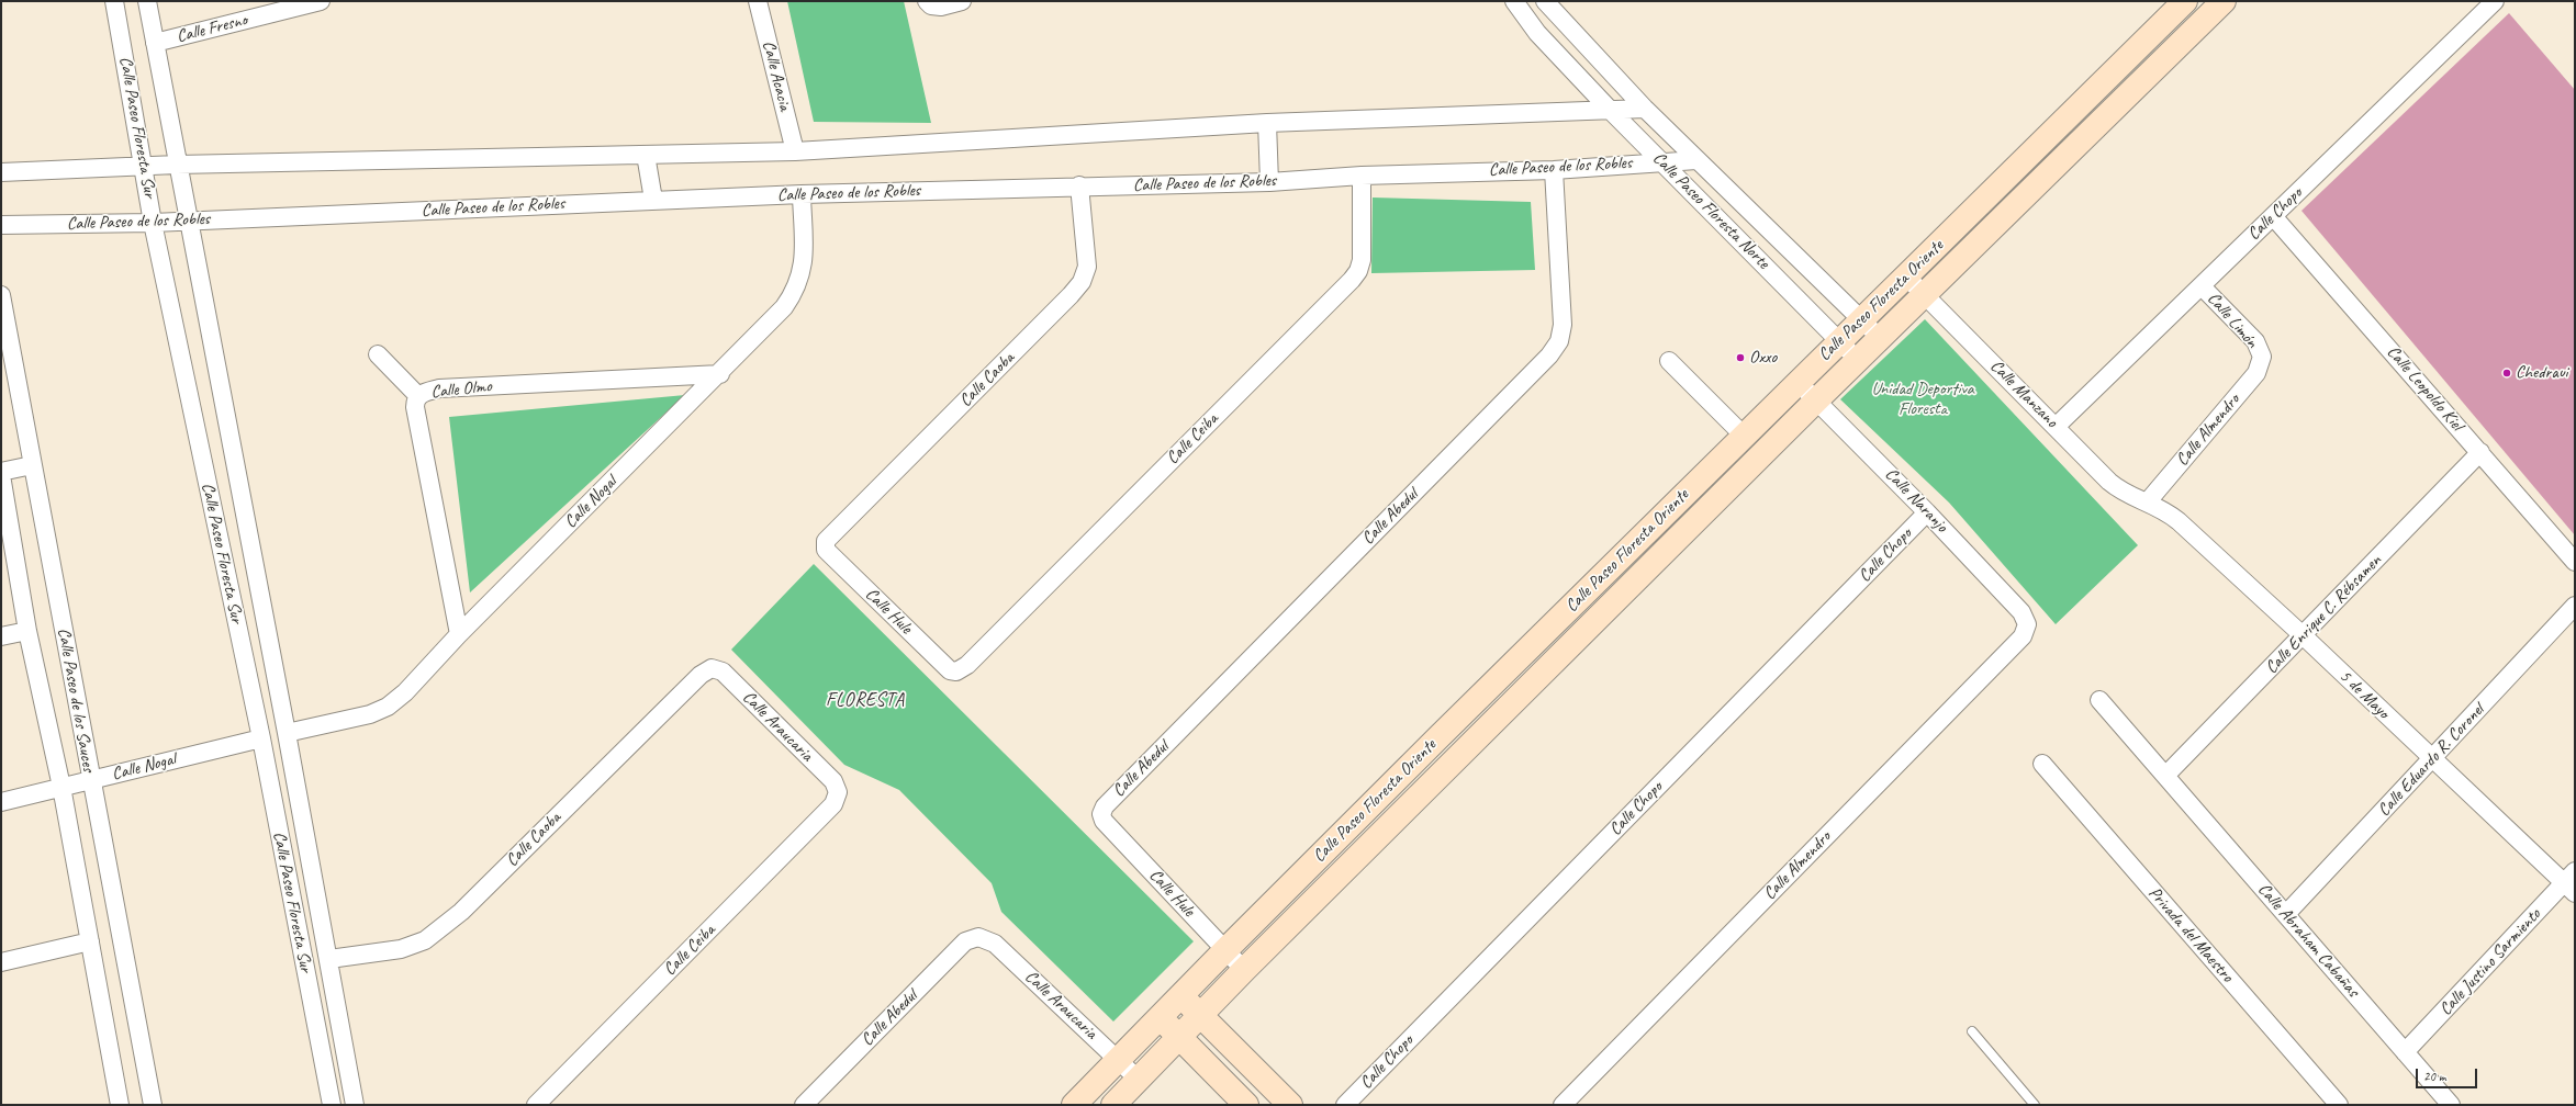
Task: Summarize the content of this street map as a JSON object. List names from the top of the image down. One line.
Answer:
{"streets":{"main road":["Calle Paseo Floresta Oriente"],"street":["Calle Fresno","Calle Acacia","Calle Paseo Floresta Sur","Calle Paseo de los Robles","Calle Paseo Floresta Norte","Calle Chopo","Calle Limón","Calle Caoba","Calle Leopoldo Kiel","Calle Olmo","Calle Manzano","Calle Almendro","Calle Ceiba","Calle Naranjo","Calle Nogal","Calle Abedul","Calle Hule","Calle Enrique C. Rébsamen","5 de Mayo","Calle Paseo de los Sauces","Calle Araucaria","Calle Eduardo R. Coronel","Privada del Maestro","Calle Abraham Cabañas","Calle Justino Sarmiento"]},"crossings":[["Calle Fresno","Calle Paseo Floresta Sur"],["Calle Paseo Floresta Sur","Calle Paseo de los Robles"],["Calle Paseo Floresta Sur","Calle Caoba"],["Calle Paseo Floresta Sur","Calle Nogal"],["Calle Paseo de los Robles","Calle Paseo Floresta Norte"],["Calle Paseo de los Robles","Calle Caoba"],["Calle Paseo de los Robles","Calle Ceiba"],["Calle Paseo de los Robles","Calle Nogal"],["Calle Paseo de los Robles","Calle Abedul"],["Calle Paseo Floresta Norte","Calle Paseo Floresta Oriente"],["Calle Chopo","Calle Limón"],["Calle Chopo","Calle Leopoldo Kiel"],["Calle Chopo","Calle Manzano"],["Calle Chopo","Calle Naranjo"],["Calle Paseo Floresta Oriente","Calle Manzano"],["Calle Paseo Floresta Oriente","Calle Naranjo"],["Calle Paseo Floresta Oriente","Calle Hule"],["Calle Paseo Floresta Oriente","Calle Araucaria"],["Calle Limón","Calle Almendro"],["Calle Caoba","Calle Hule"],["Calle Caoba","Calle Araucaria"],["Calle Leopoldo Kiel","Calle Enrique C. Rébsamen"],["Calle Olmo","Calle Nogal"],["Calle Manzano","Calle Almendro"],["Calle Manzano","5 de Mayo"],["Calle Almendro","Calle Naranjo"],["Calle Almendro","5 de Mayo"],["Calle Ceiba","Calle Hule"],["Calle Ceiba","Calle Araucaria"],["Calle Nogal","Calle Paseo de los Sauces"],["Calle Abedul","Calle Hule"],["Calle Abedul","Calle Araucaria"],["Calle Enrique C. Rébsamen","5 de Mayo"],["Calle Enrique C. Rébsamen","Calle Abraham Cabañas"],["5 de Mayo","Calle Eduardo R. Coronel"],["5 de Mayo","Calle Justino Sarmiento"],["Calle Eduardo R. Coronel","Calle Abraham Cabañas"],["Calle Abraham Cabañas","Calle Justino Sarmiento"]],"districts":["FLORESTA"],"parks":["Unidad Deportiva Floresta"],"places":["Oxxo","Chedraui"],"scale_bar":"20 m"}
